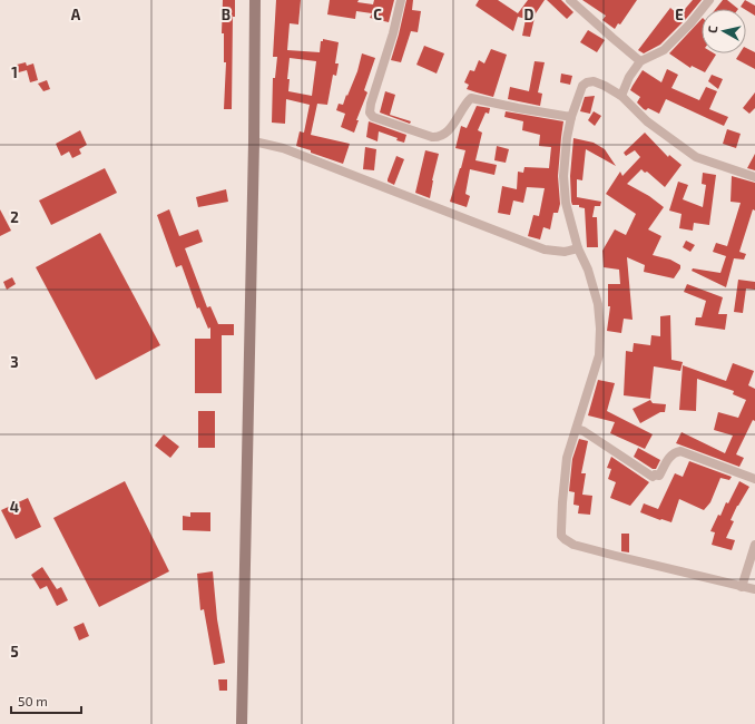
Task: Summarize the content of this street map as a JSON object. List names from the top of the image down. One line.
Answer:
{"scale_bar":"50 m","north":"left","grid":{"columns":["A","B","C","D","E"],"rows":["1","2","3","4","5"]}}
